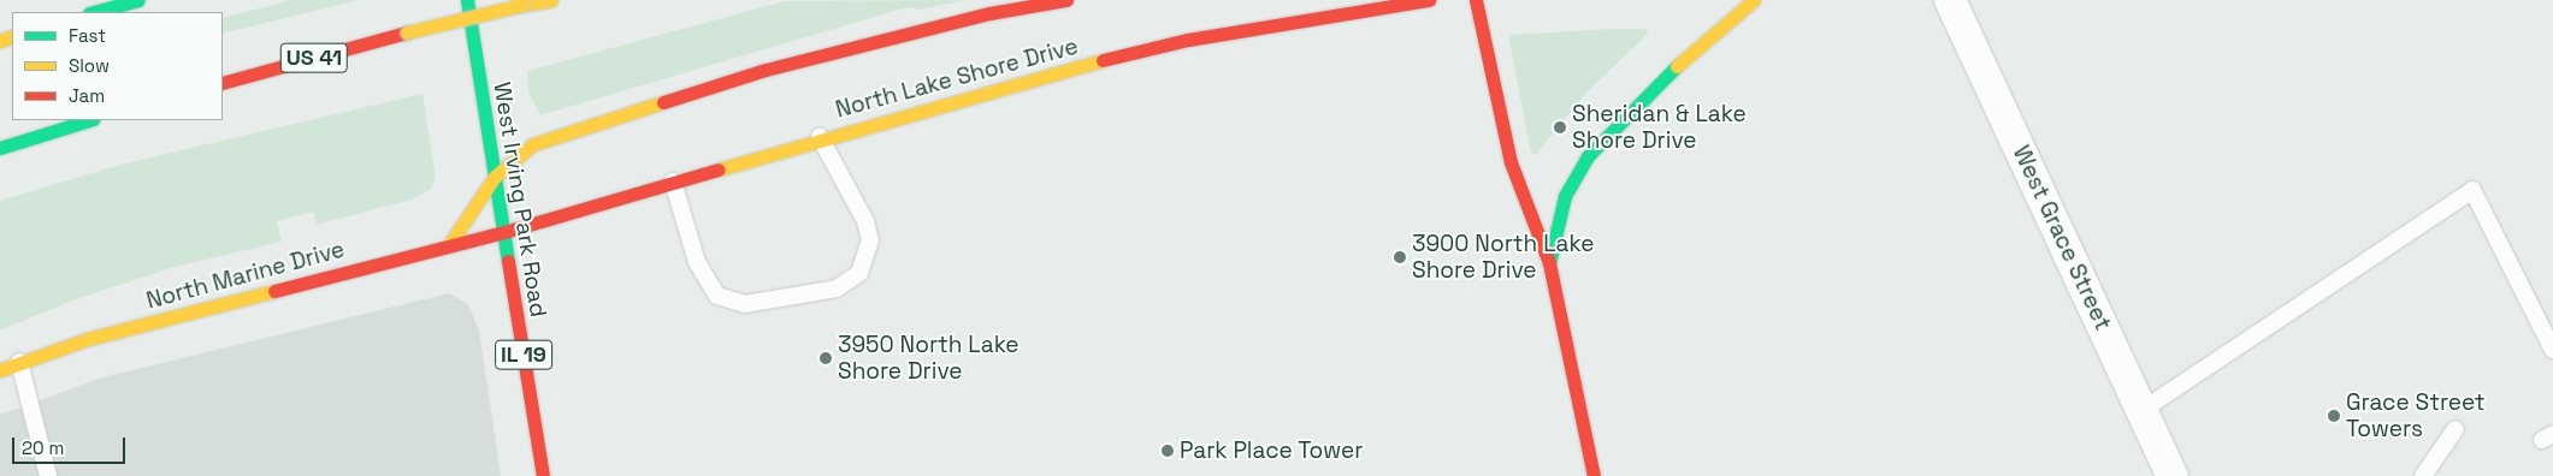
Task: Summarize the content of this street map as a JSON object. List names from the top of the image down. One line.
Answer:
{"streets":{"main road":["US 41","North Lake Shore Drive","West Irving Park Road","North Marine Drive","IL 19"],"street":["West Grace Street"]},"crossings":[["North Lake Shore Drive","West Irving Park Road"],["North Lake Shore Drive","North Marine Drive"],["West Irving Park Road","North Marine Drive"]],"places":["Sheridan & Lake Shore Drive","3900 North Lake Shore Drive","3950 North Lake Shore Drive","Grace Street Towers","Park Place Tower"],"legend":["Fast","Slow","Jam"],"scale_bar":"20 m"}
